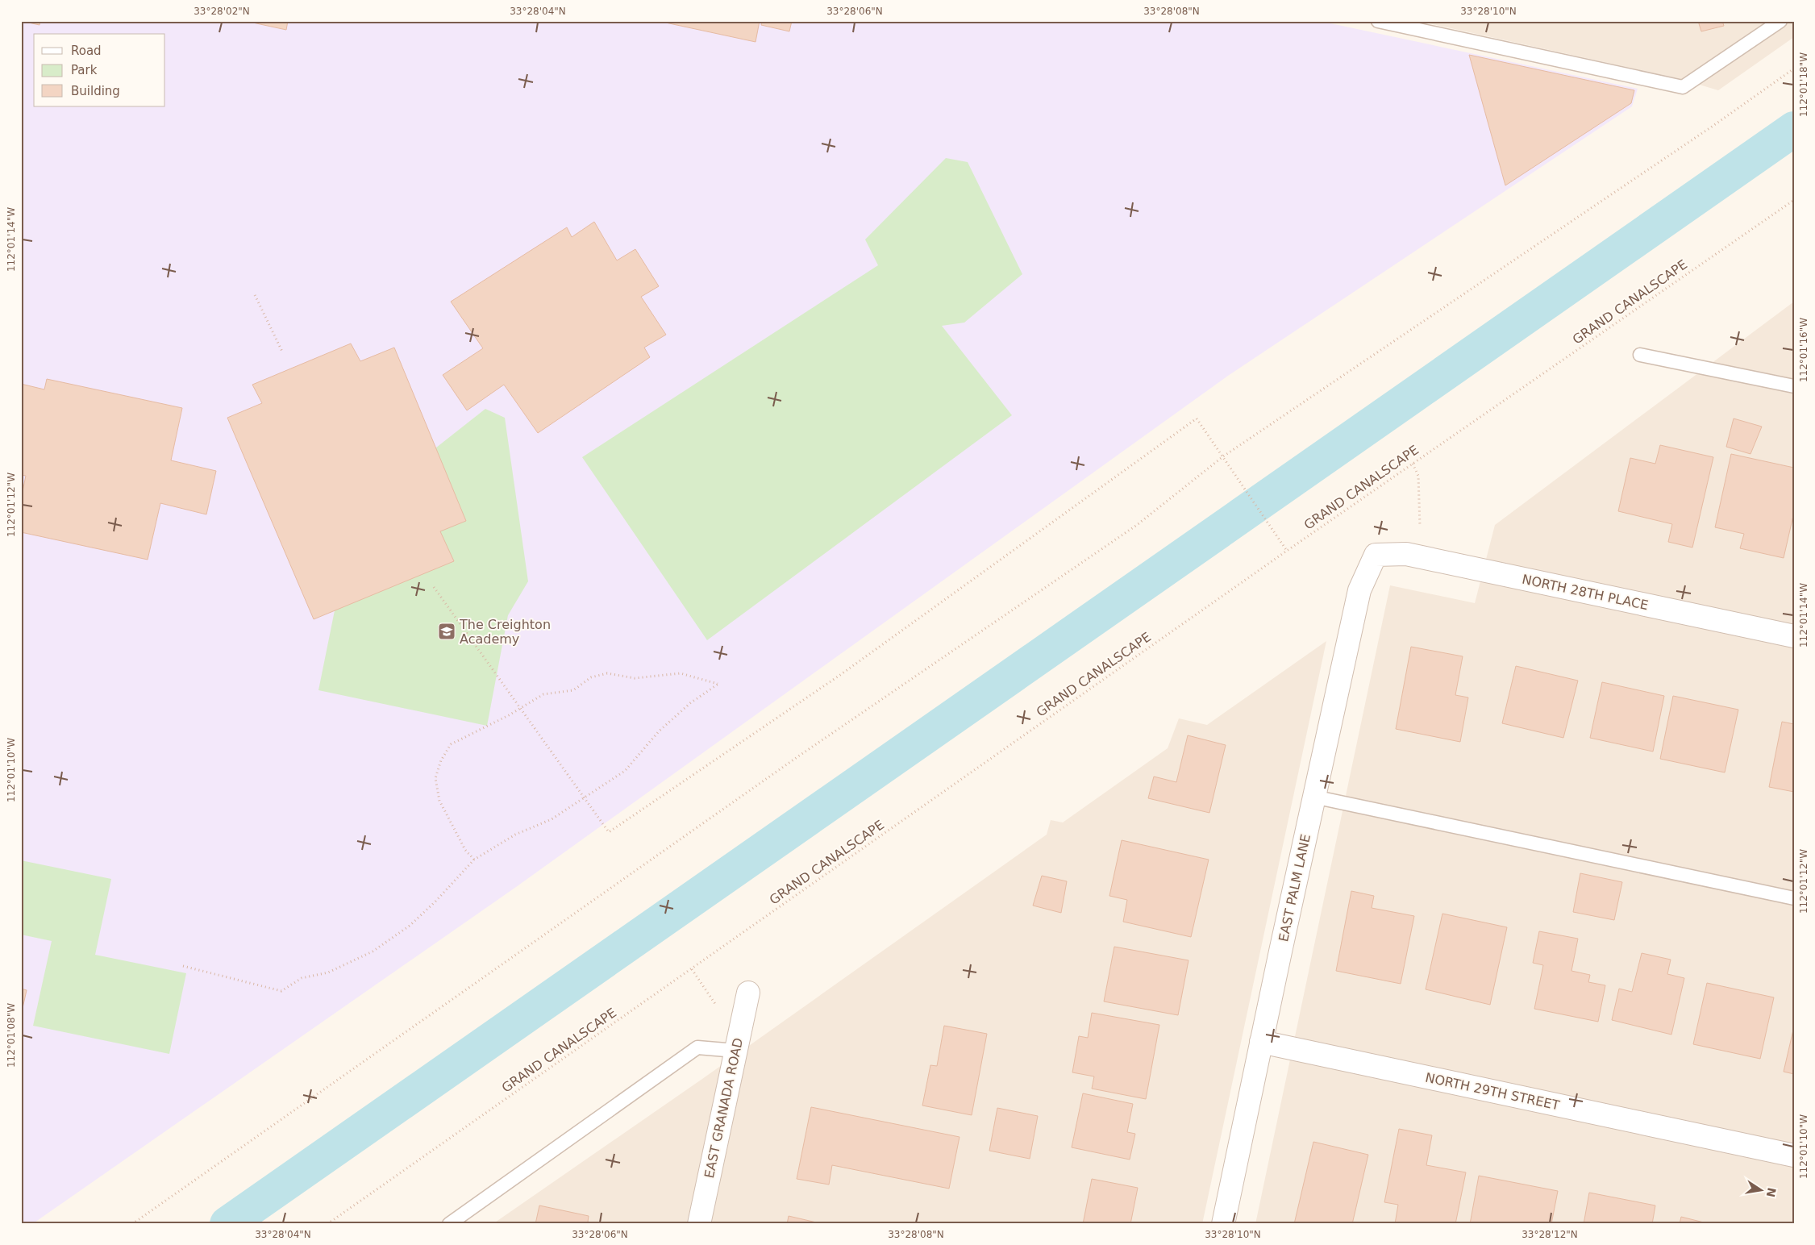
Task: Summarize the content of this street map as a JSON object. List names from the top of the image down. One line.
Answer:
{"streets":{"street":["NORTH 28TH PLACE","EAST PALM LANE","NORTH 29TH STREET","EAST GRANADA ROAD"],"path":["GRAND CANALSCAPE"]},"crossings":[["NORTH 28TH PLACE","EAST PALM LANE"],["EAST PALM LANE","NORTH 29TH STREET"]],"places":{"school or university":["The Creighton Academy"]},"legend":["Road","Park","Building"],"north":"right","coordinates":["33°28'02\"N","33°28'04\"N","33°28'06\"N","33°28'08\"N","33°28'10\"N","112°01'18\"W","112°01'14\"W","112°01'16\"W","112°01'12\"W","112°01'10\"W","112°01'08\"W","33°28'12\"N"]}
